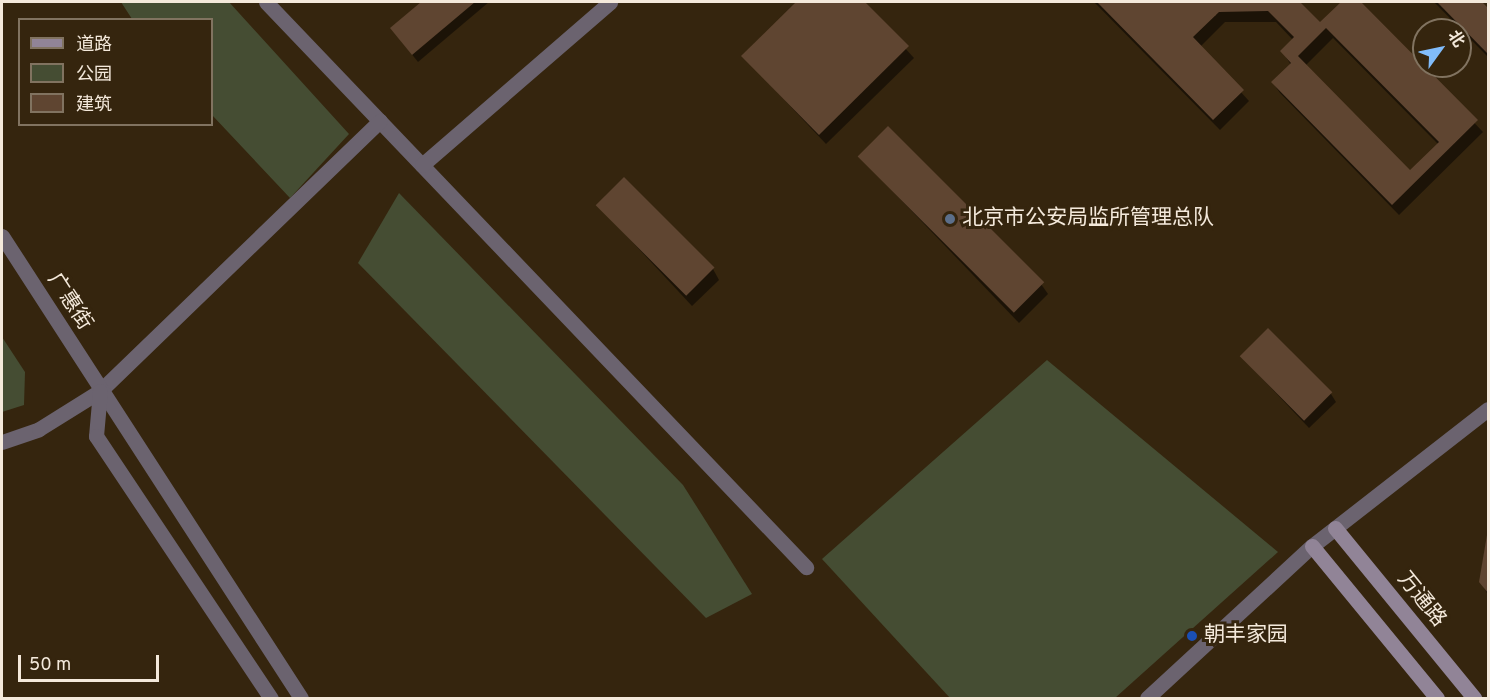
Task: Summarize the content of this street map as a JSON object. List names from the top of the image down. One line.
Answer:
{"streets":{"main road":["万通路"],"street":["广惠街"]},"places":["北京市公安局监所管理总队","朝丰家园"],"legend":["道路","公园","建筑"],"scale_bar":"50 m","north":"top right"}
